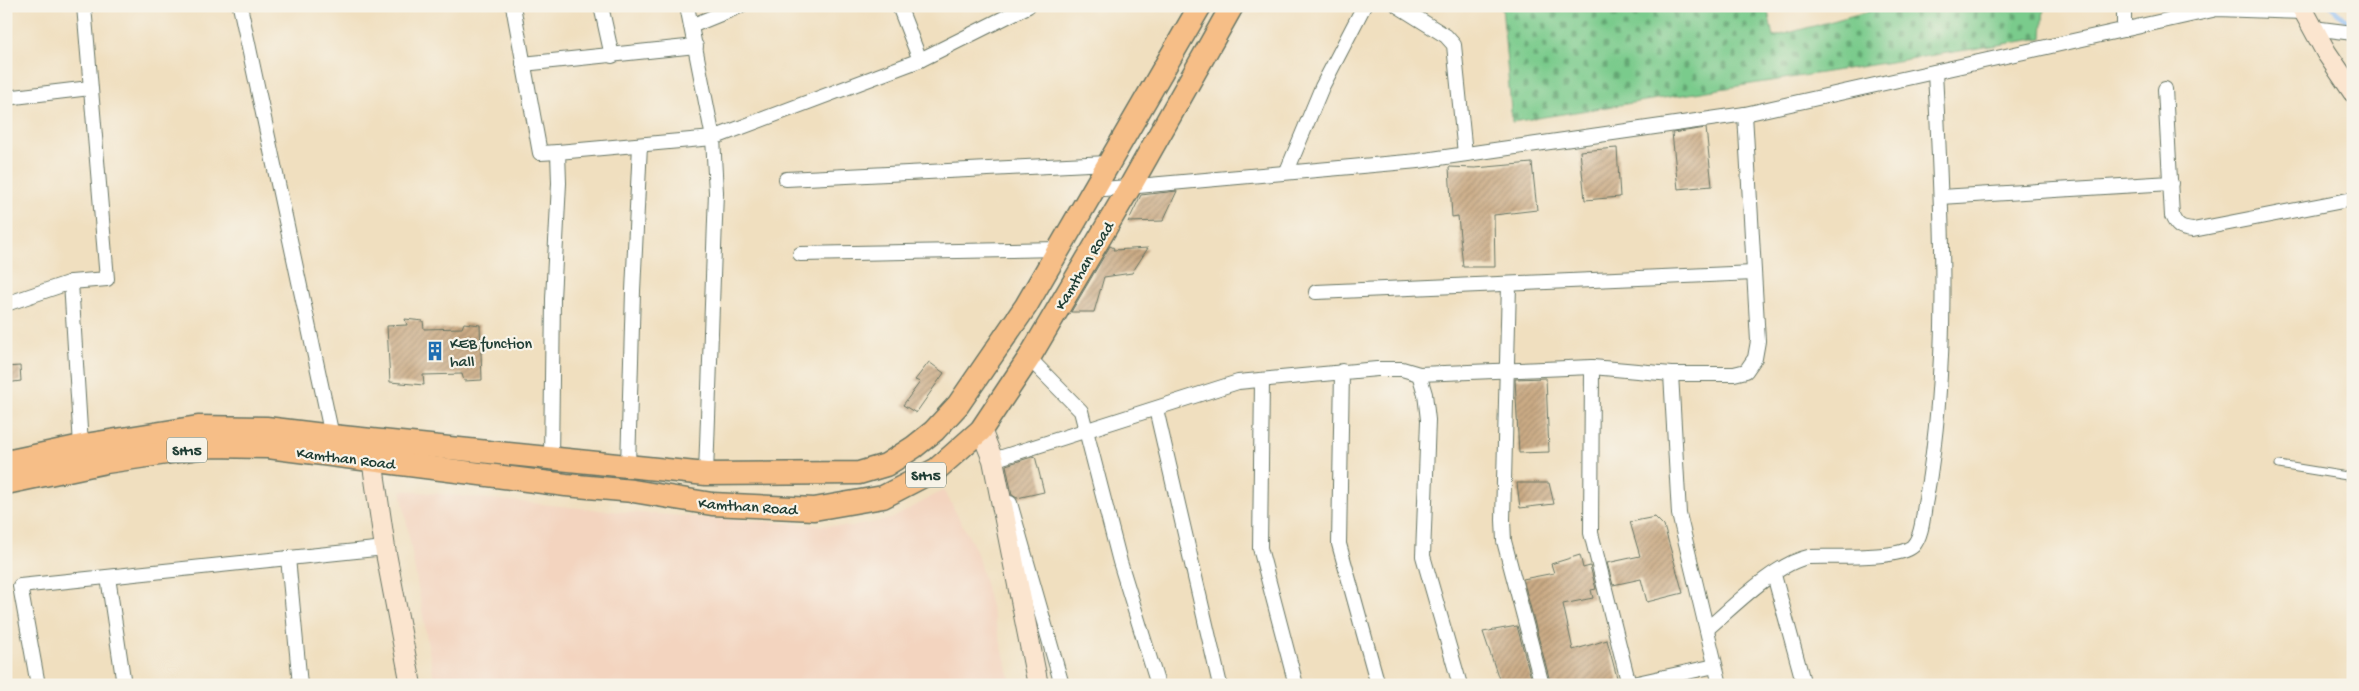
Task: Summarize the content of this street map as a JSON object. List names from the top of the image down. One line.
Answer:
{"streets":{"main road":["Kamthan Road","SH15"]},"places":{"building":["KEB function hall"]}}
